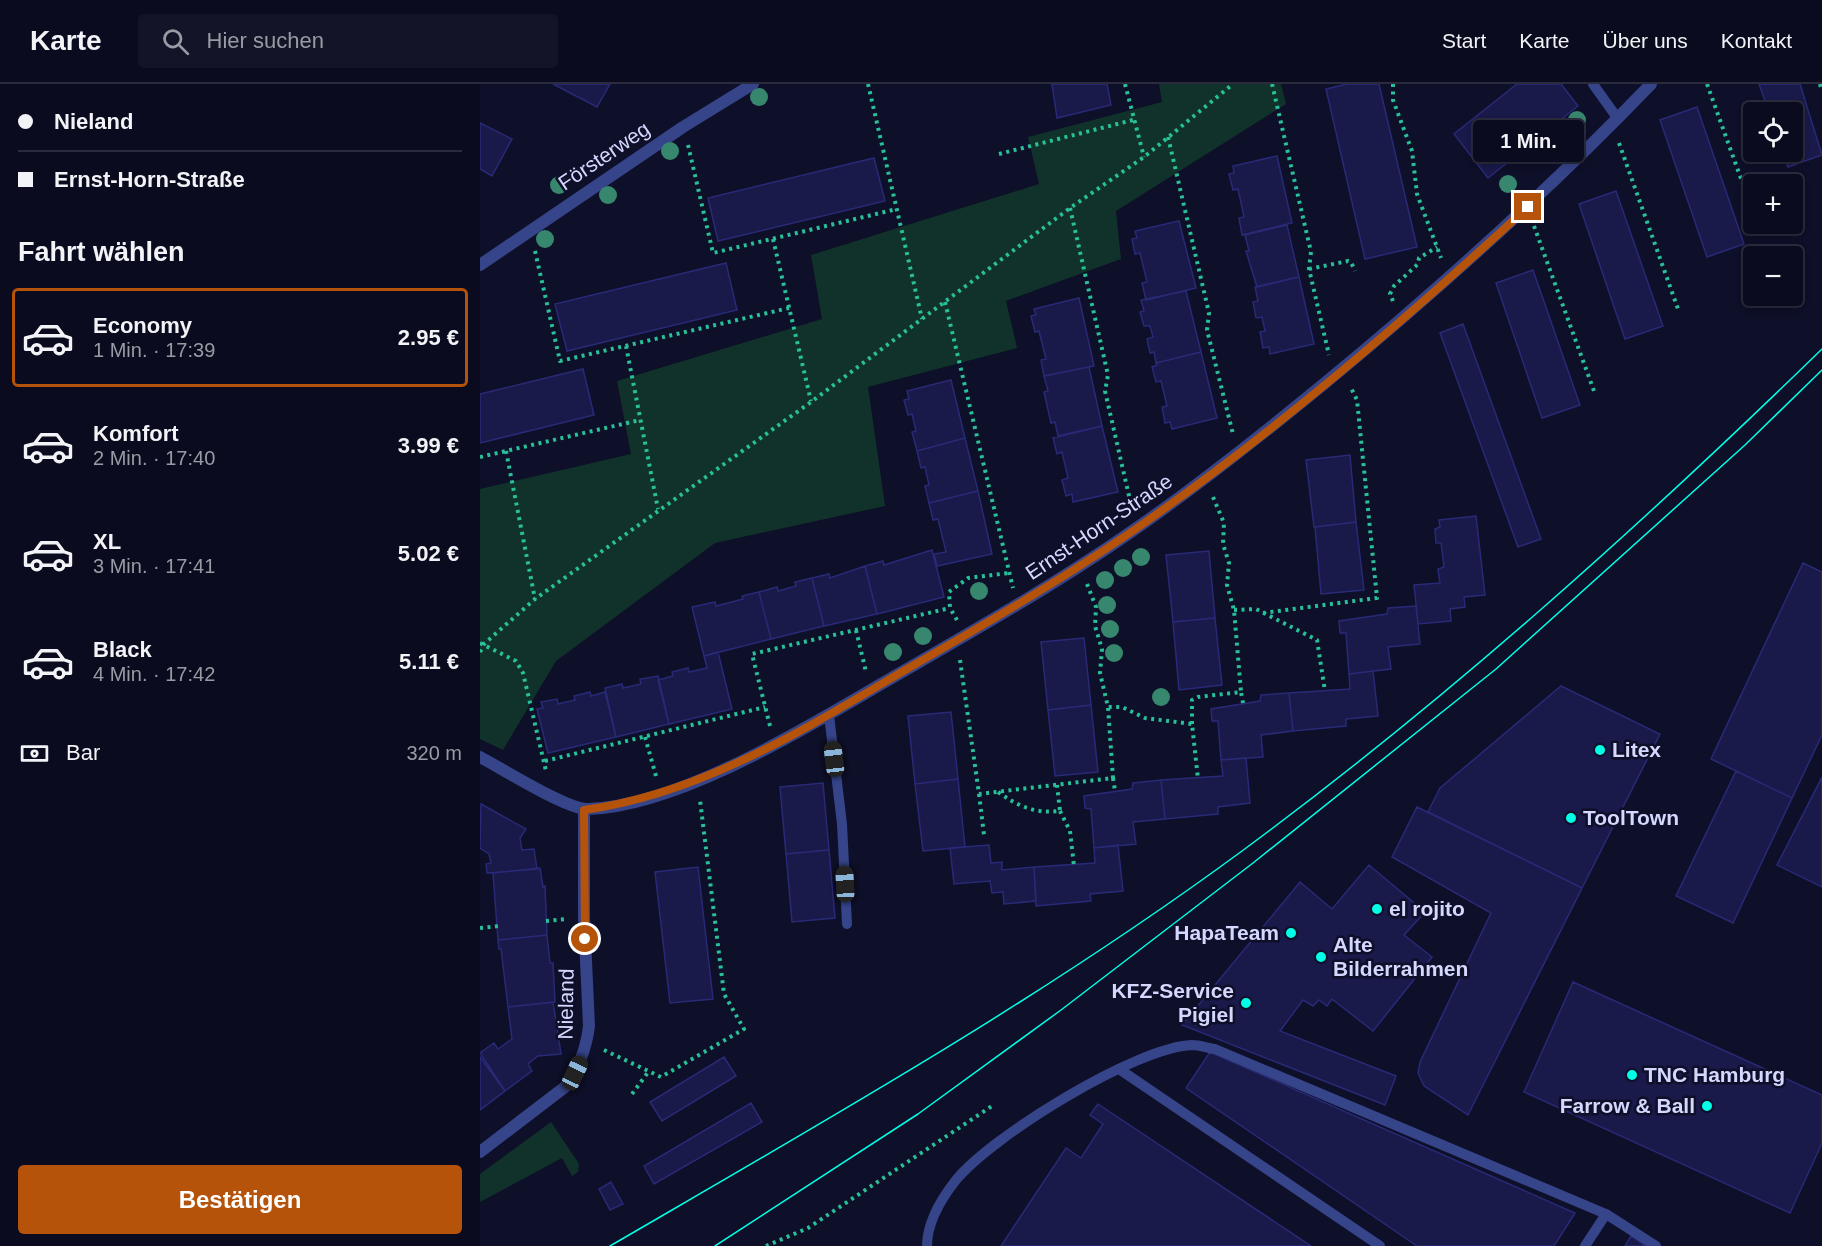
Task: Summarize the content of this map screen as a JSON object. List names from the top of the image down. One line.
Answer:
{"streets":{"street":["Försterweg","Ernst-Horn-Straße","Nieland"]},"crossings":[["Ernst-Horn-Straße","Nieland"]],"places":["Litex","ToolTown","el rojito","HapaTeam","Alte Bilderrahmen","KFZ-Service Pigiel","TNC Hamburg","Farrow & Ball"],"page":{"header":"Karte","search":"Hier suchen","nav":["Start","Karte","Über uns","Kontakt"],"banner":["Nieland","Ernst-Horn-Straße"],"map_buttons":["+","−"],"bubble":"1 Min.","heading":"Fahrt wählen","list":[{"name":"Economy","note":"1 Min. · 17:39","value":"2.95 €"},{"name":"Komfort","note":"2 Min. · 17:40","value":"3.99 €"},{"name":"XL","note":"3 Min. · 17:41","value":"5.02 €"},{"name":"Black","note":"4 Min. · 17:42","value":"5.11 €"}],"pay":["Bar","320 m"],"buttons":"Bestätigen"}}
